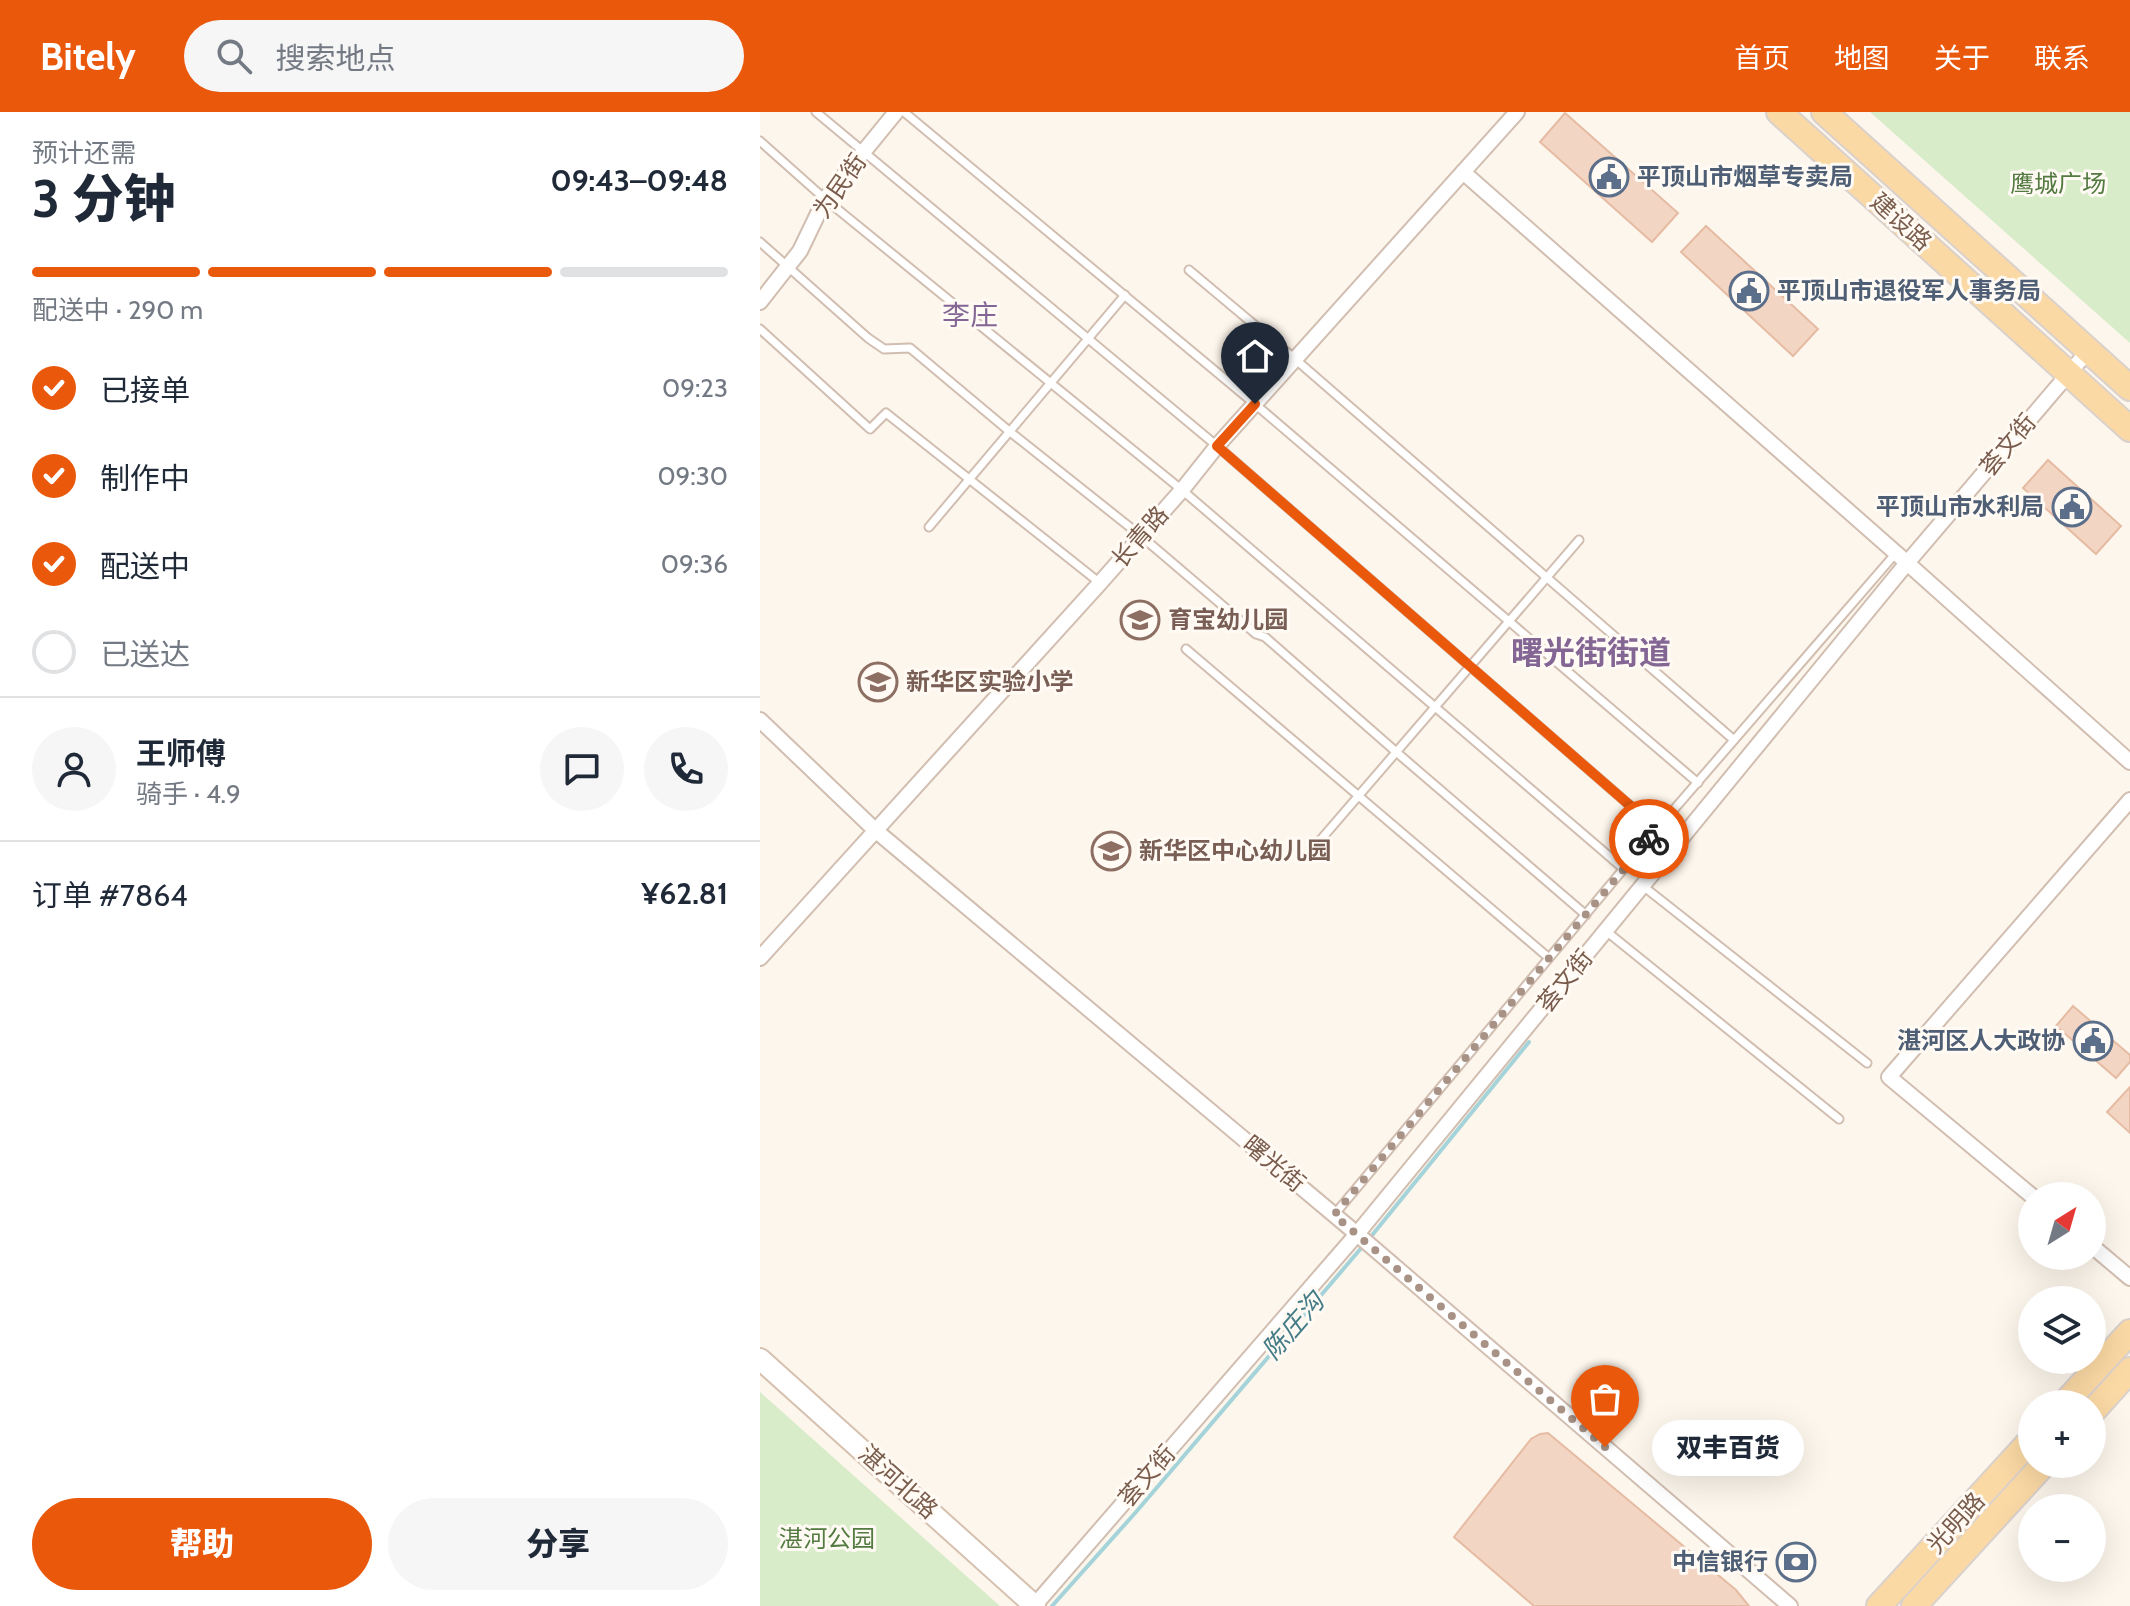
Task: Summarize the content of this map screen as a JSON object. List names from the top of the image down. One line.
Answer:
{"streets":{"main road":["建设路","光明路"],"street":["为民街","荟文街","长青路","曙光街","湛河北路"]},"crossings":[["建设路","荟文街"],["荟文街","曙光街"],["荟文街","湛河北路"],["长青路","曙光街"]],"districts":["李庄","曙光街街道"],"water":["陈庄沟"],"parks":["鹰城广场","湛河公园"],"places":{"public building":["平顶山市烟草专卖局","平顶山市退役军人事务局","平顶山市水利局","湛河区人大政协"],"school or university":["育宝幼儿园","新华区实验小学","新华区中心幼儿园"],"other":["双丰百货"],"bank":["中信银行"]},"north":"top right","page":{"header":"Bitely","search":"搜索地点","nav":["首页","地图","关于","联系"],"heading":["3 分钟","预计还需","09:43–09:48"],"panel":["王师傅","骑手 · 4.9","订单 #7864","¥62.81"],"bar":"配送中 · 290 m","list":[["已接单","09:23"],["制作中","09:30"],["配送中","09:36"],"已送达"],"map_buttons":["+","−"],"bubble":"双丰百货","buttons":["帮助","分享"]}}
